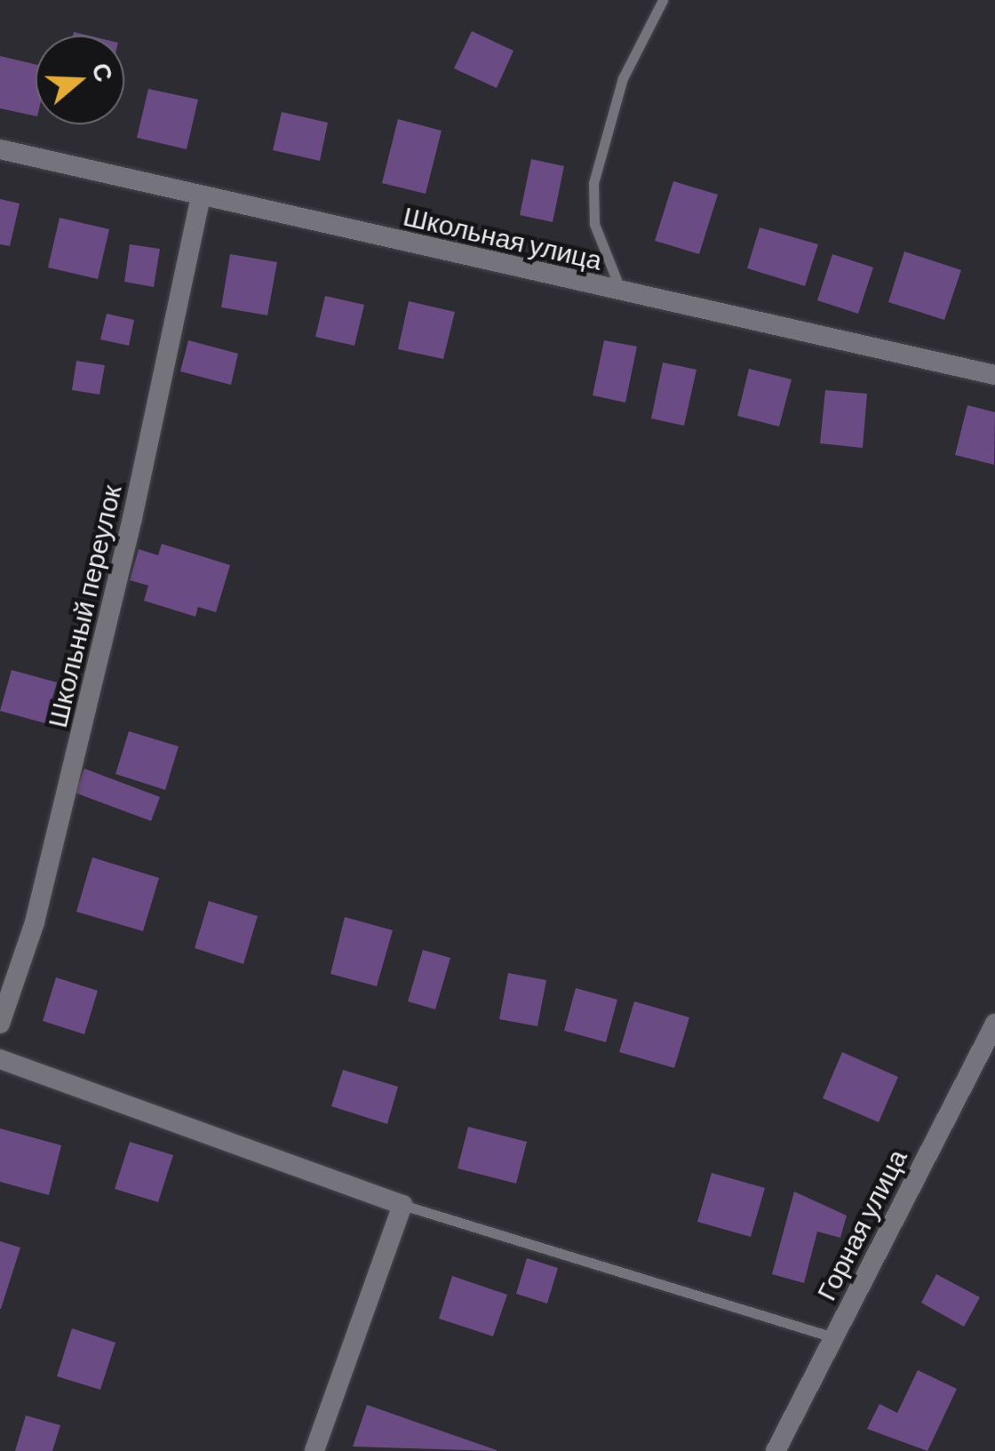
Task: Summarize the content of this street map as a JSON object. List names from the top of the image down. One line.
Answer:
{"streets":{"street":["Школьная улица","Школьный переулок","Горная улица"]},"crossings":[["Школьная улица","Школьный переулок"]],"north":"right"}
